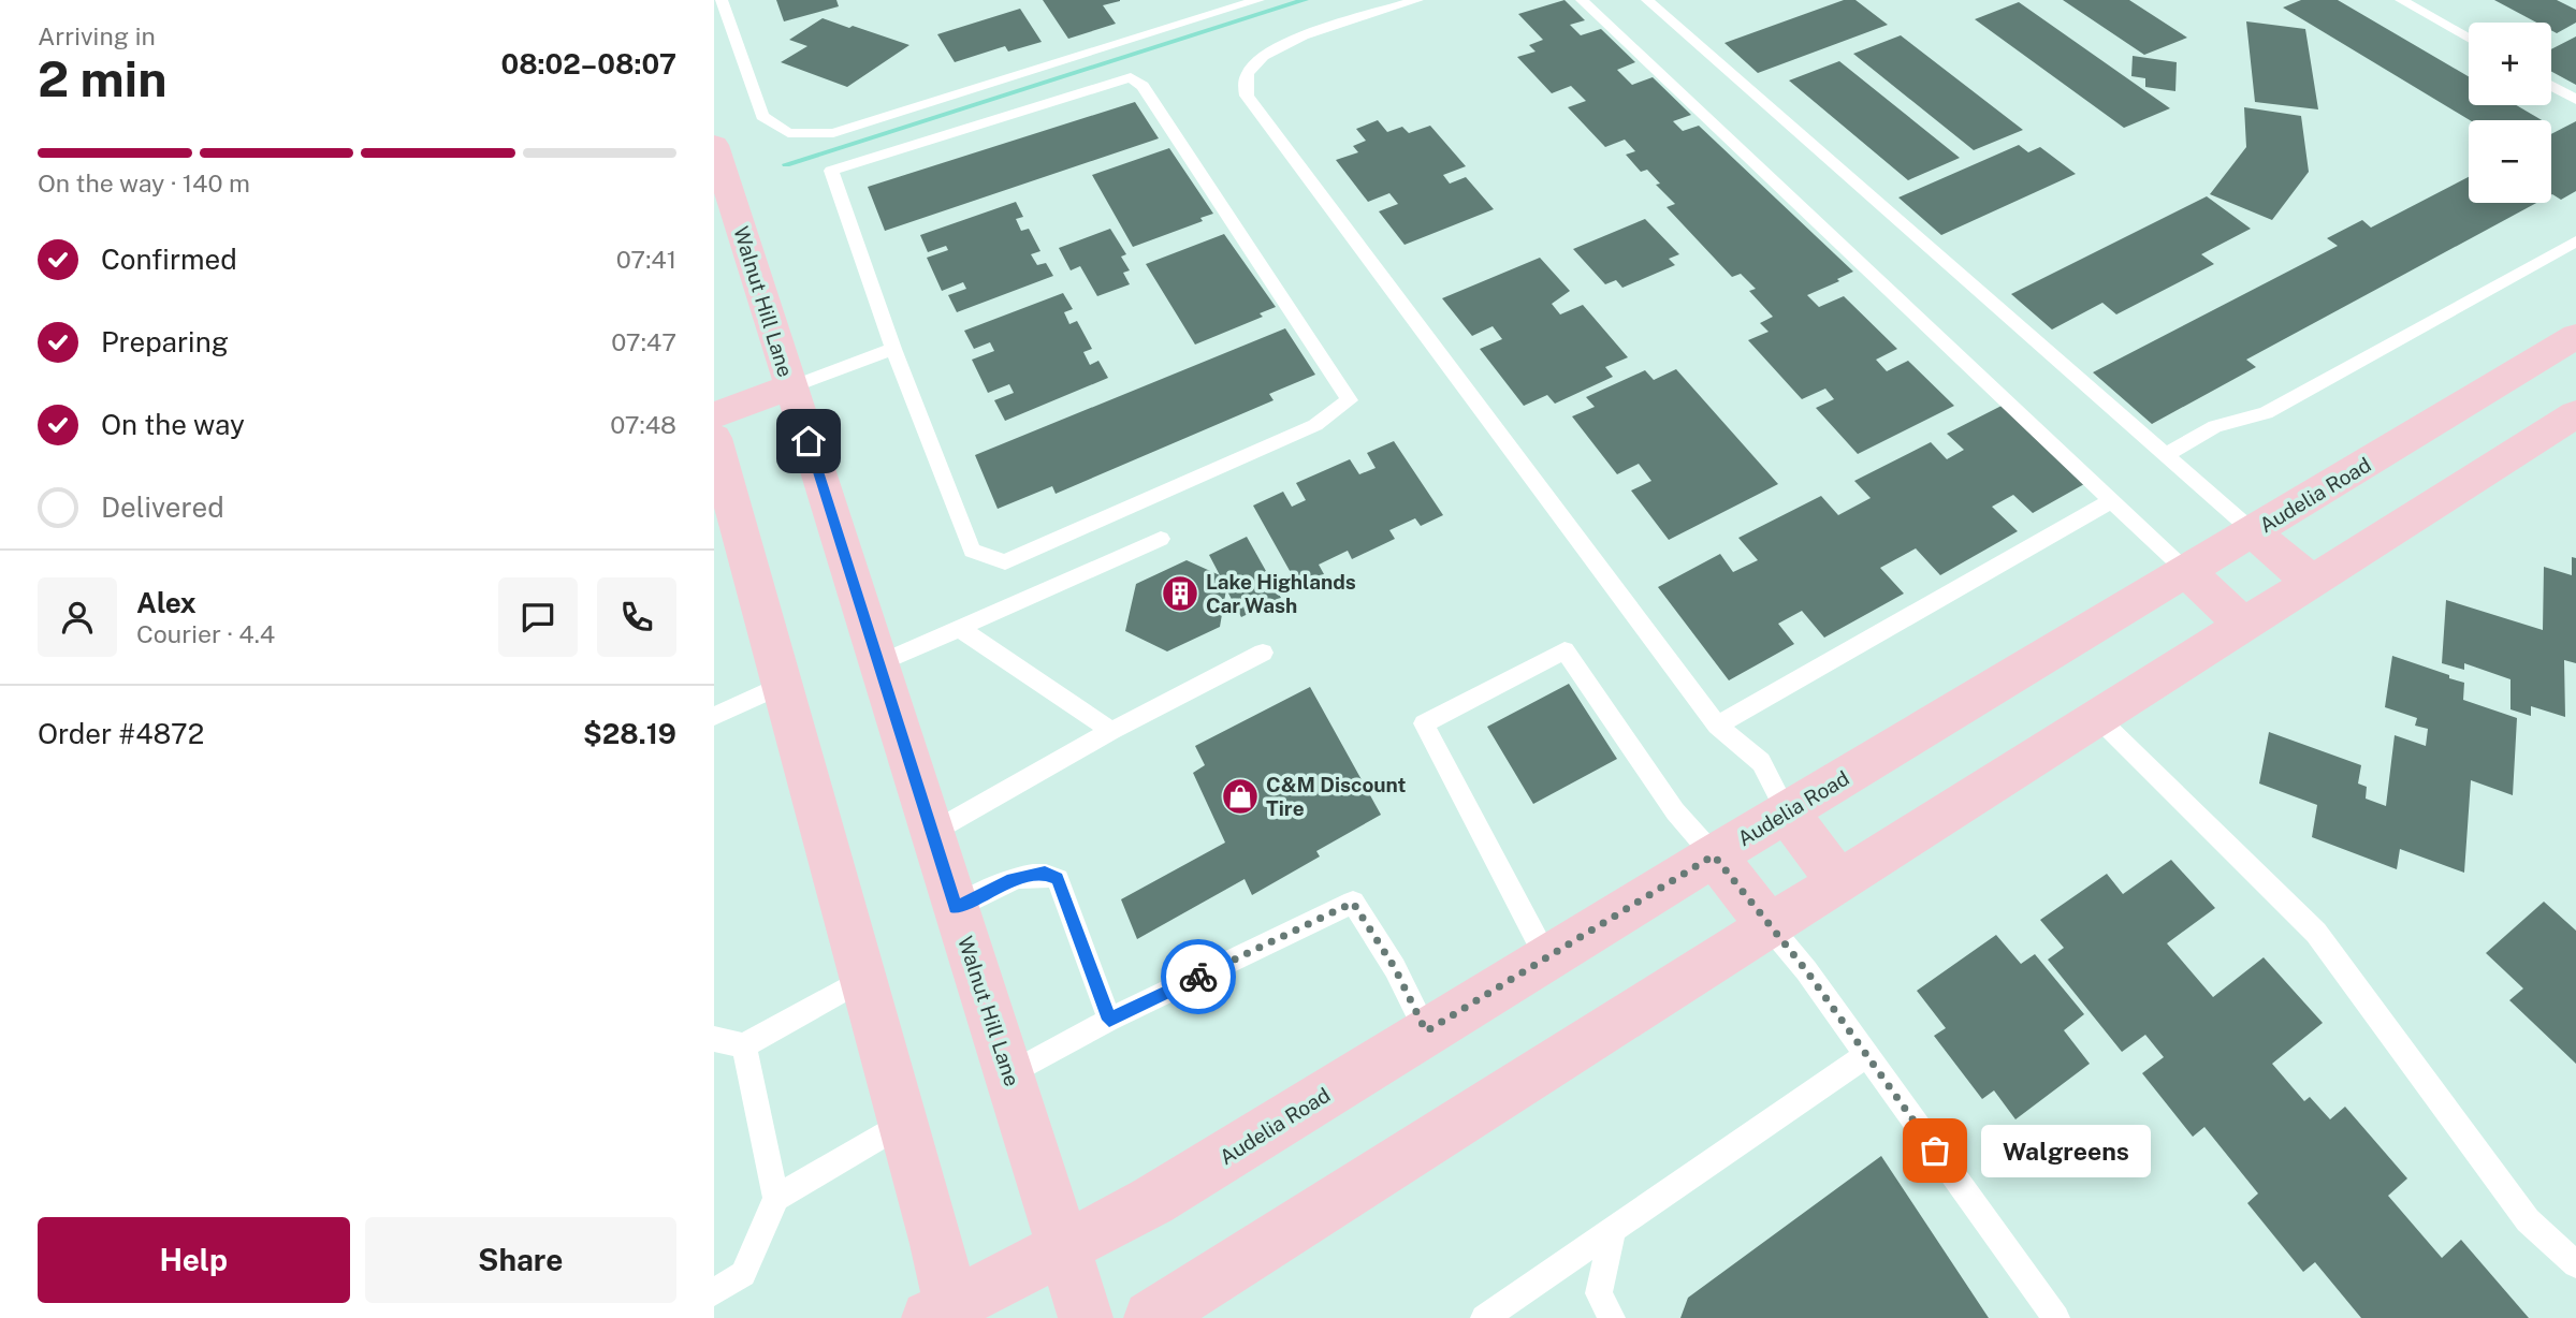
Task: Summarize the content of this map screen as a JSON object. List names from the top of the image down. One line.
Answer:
{"streets":{"main road":["Walnut Hill Lane","Audelia Road"]},"crossings":[["Walnut Hill Lane","Audelia Road"]],"places":{"building":["Lake Highlands Car Wash"],"shop":["C&M Discount Tire"],"other":["Walgreens"]},"page":{"heading":["2 min","Arriving in","08:02–08:07"],"panel":["Alex","Courier · 4.4","Order #4872","$28.19"],"map_buttons":["+","−"],"bar":"On the way · 140 m","list":[["Confirmed","07:41"],["Preparing","07:47"],["On the way","07:48"],"Delivered"],"bubble":"Walgreens","buttons":["Help","Share"]}}
